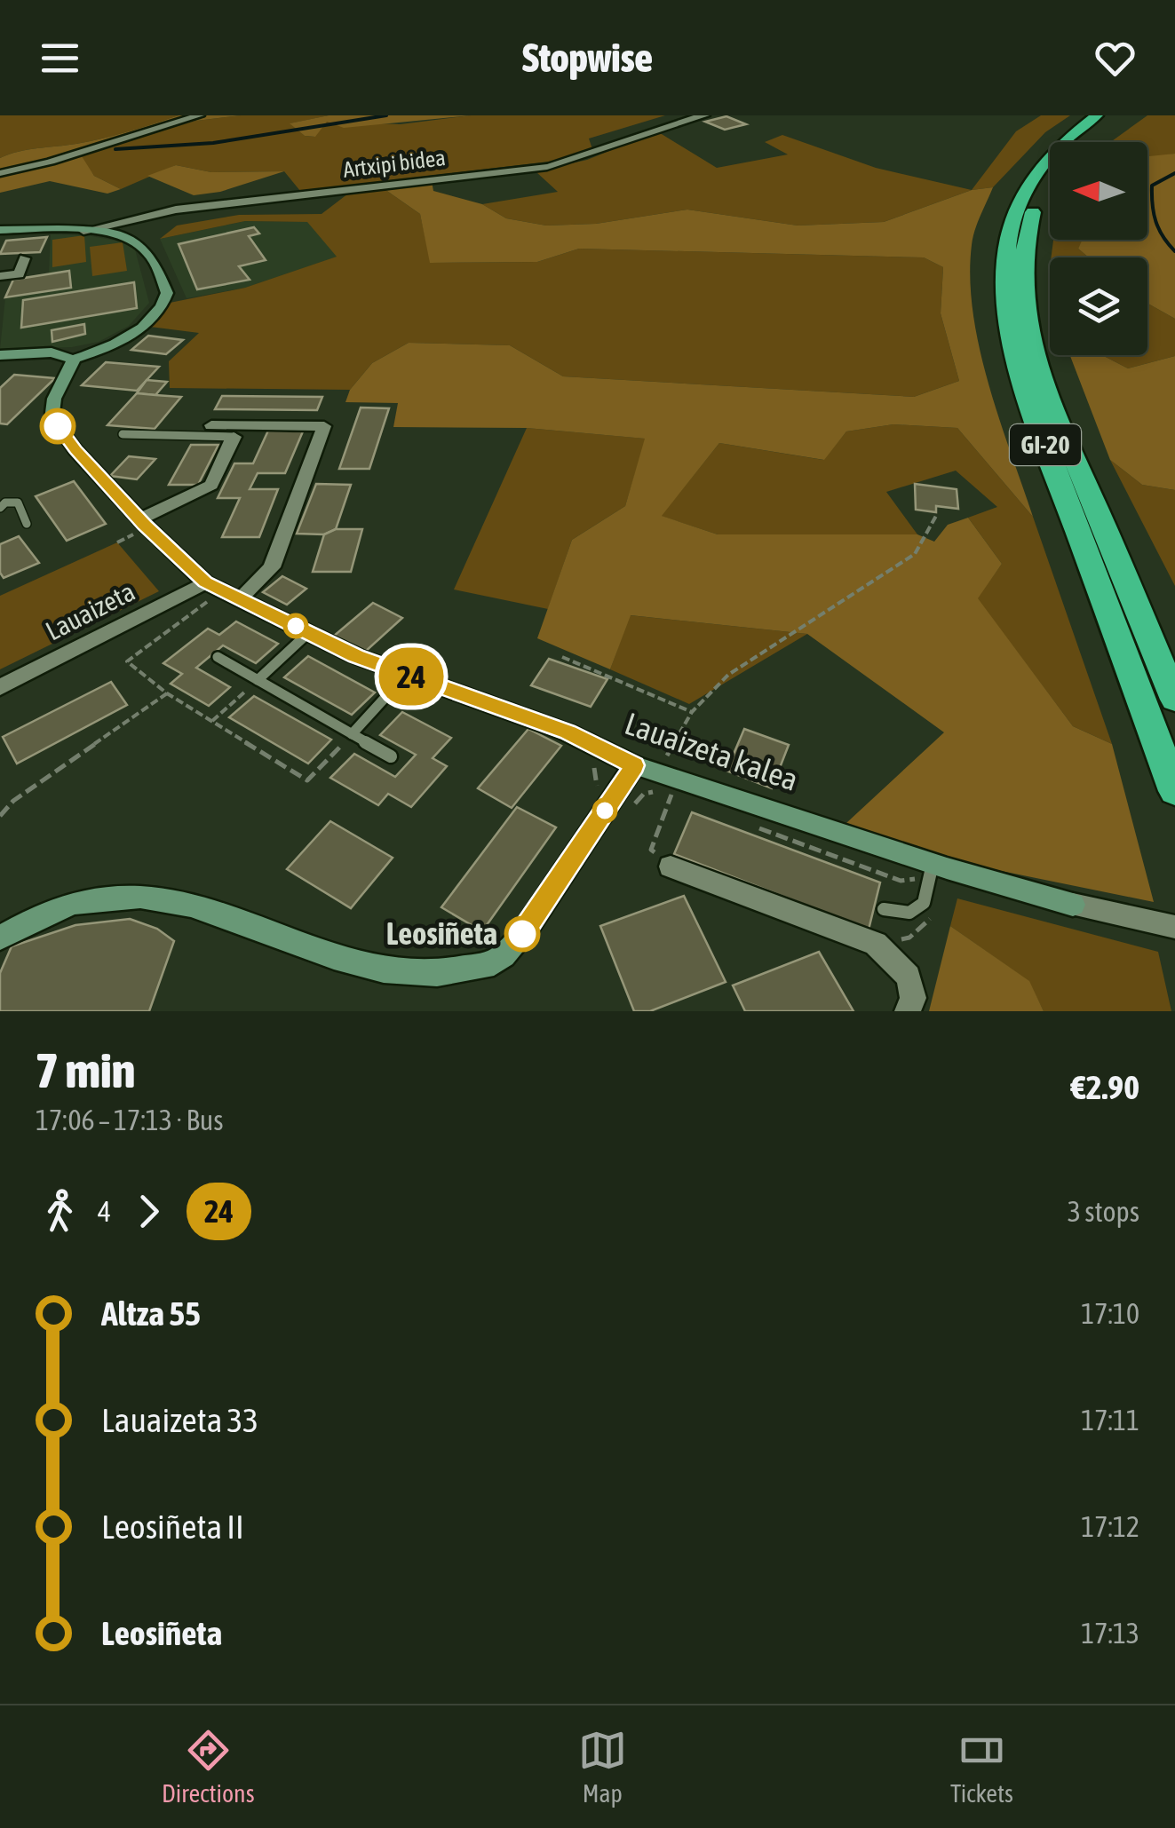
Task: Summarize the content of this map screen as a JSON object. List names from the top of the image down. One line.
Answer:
{"streets":{"highway":["GI-20"],"street":["Artxipi bidea","Lauaizeta","Lauaizeta kalea"]},"crossings":[["Lauaizeta","Lauaizeta kalea"]],"places":["Leosiñeta"],"lines":["bus line 24"],"north":"left","page":{"header":"Stopwise","on_map":"24","heading":["7 min","17:06 – 17:13 · Bus","€2.90"],"legs":["4","24","3 stops"],"list":[{"name":"Altza 55","value":"17:10"},{"name":"Lauaizeta 33","value":"17:11"},{"name":"Leosiñeta II","value":"17:12"},{"name":"Leosiñeta","value":"17:13"}],"tabs":["Directions","Map","Tickets"]}}
